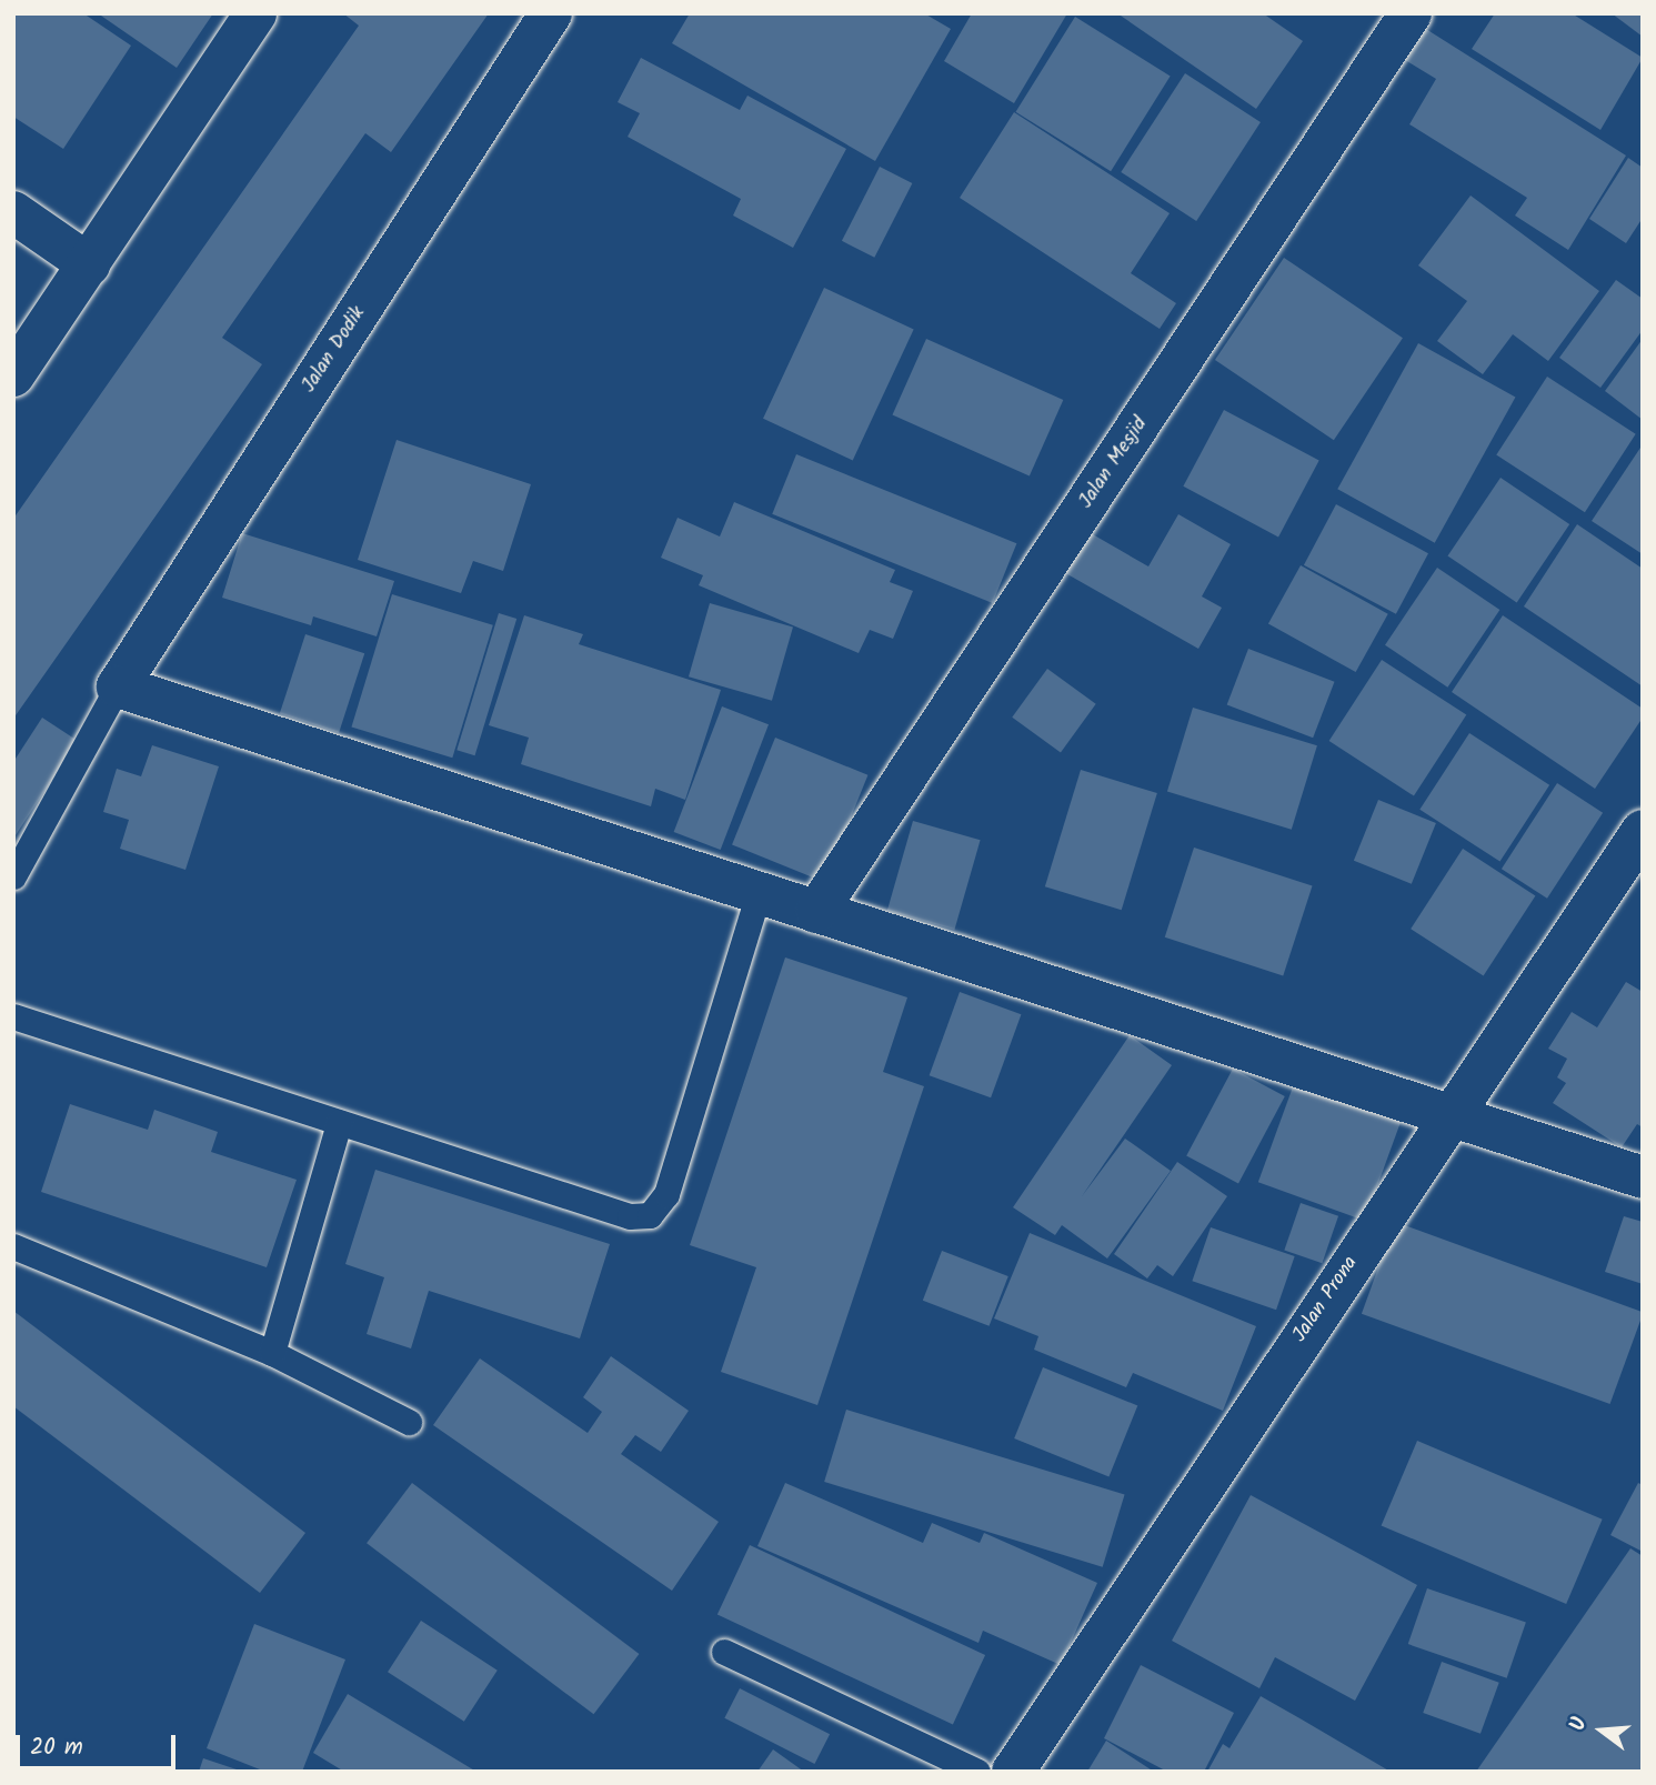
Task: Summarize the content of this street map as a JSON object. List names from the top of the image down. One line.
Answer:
{"streets":{"street":["Jalan Dodik","Jalan Mesjid","Jalan Prona"]},"scale_bar":"20 m","north":"left"}
